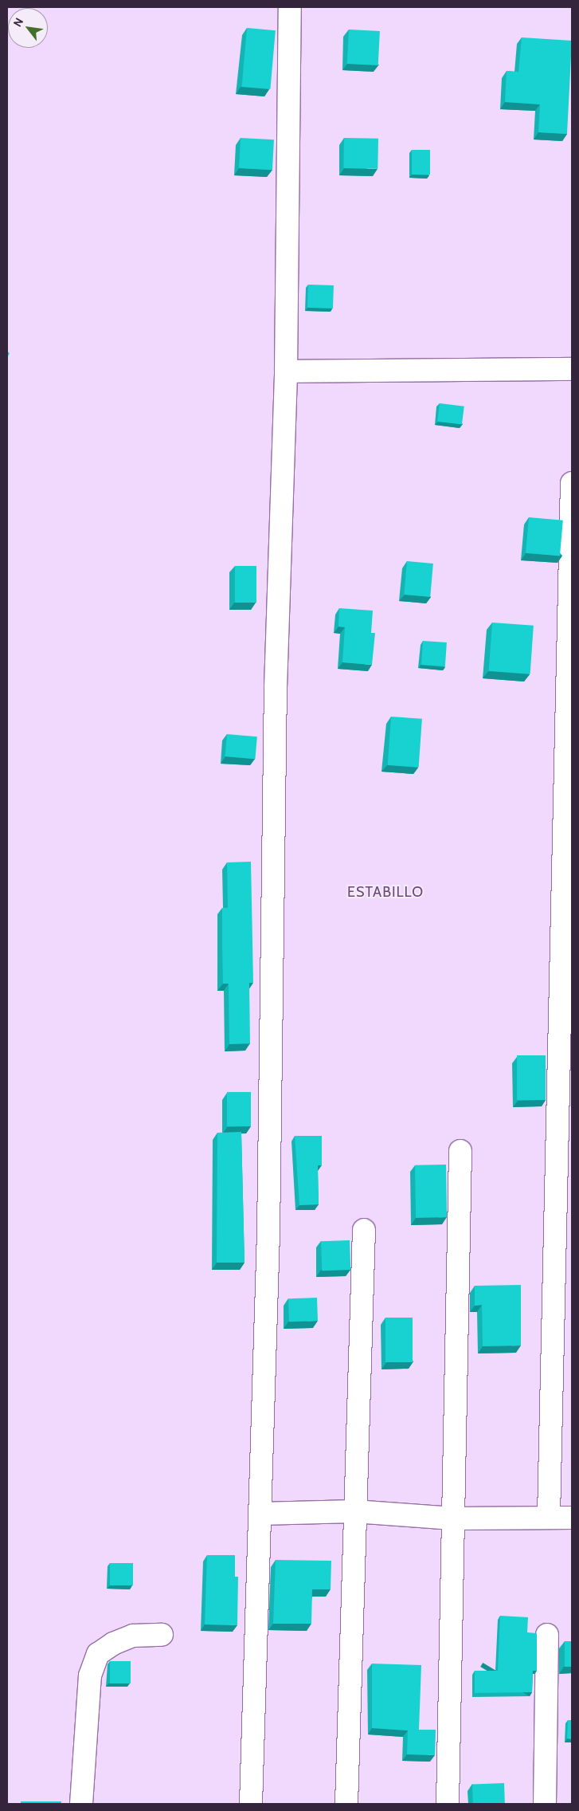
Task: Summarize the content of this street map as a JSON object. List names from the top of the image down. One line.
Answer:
{"districts":["ESTABILLO"],"north":"top left"}
